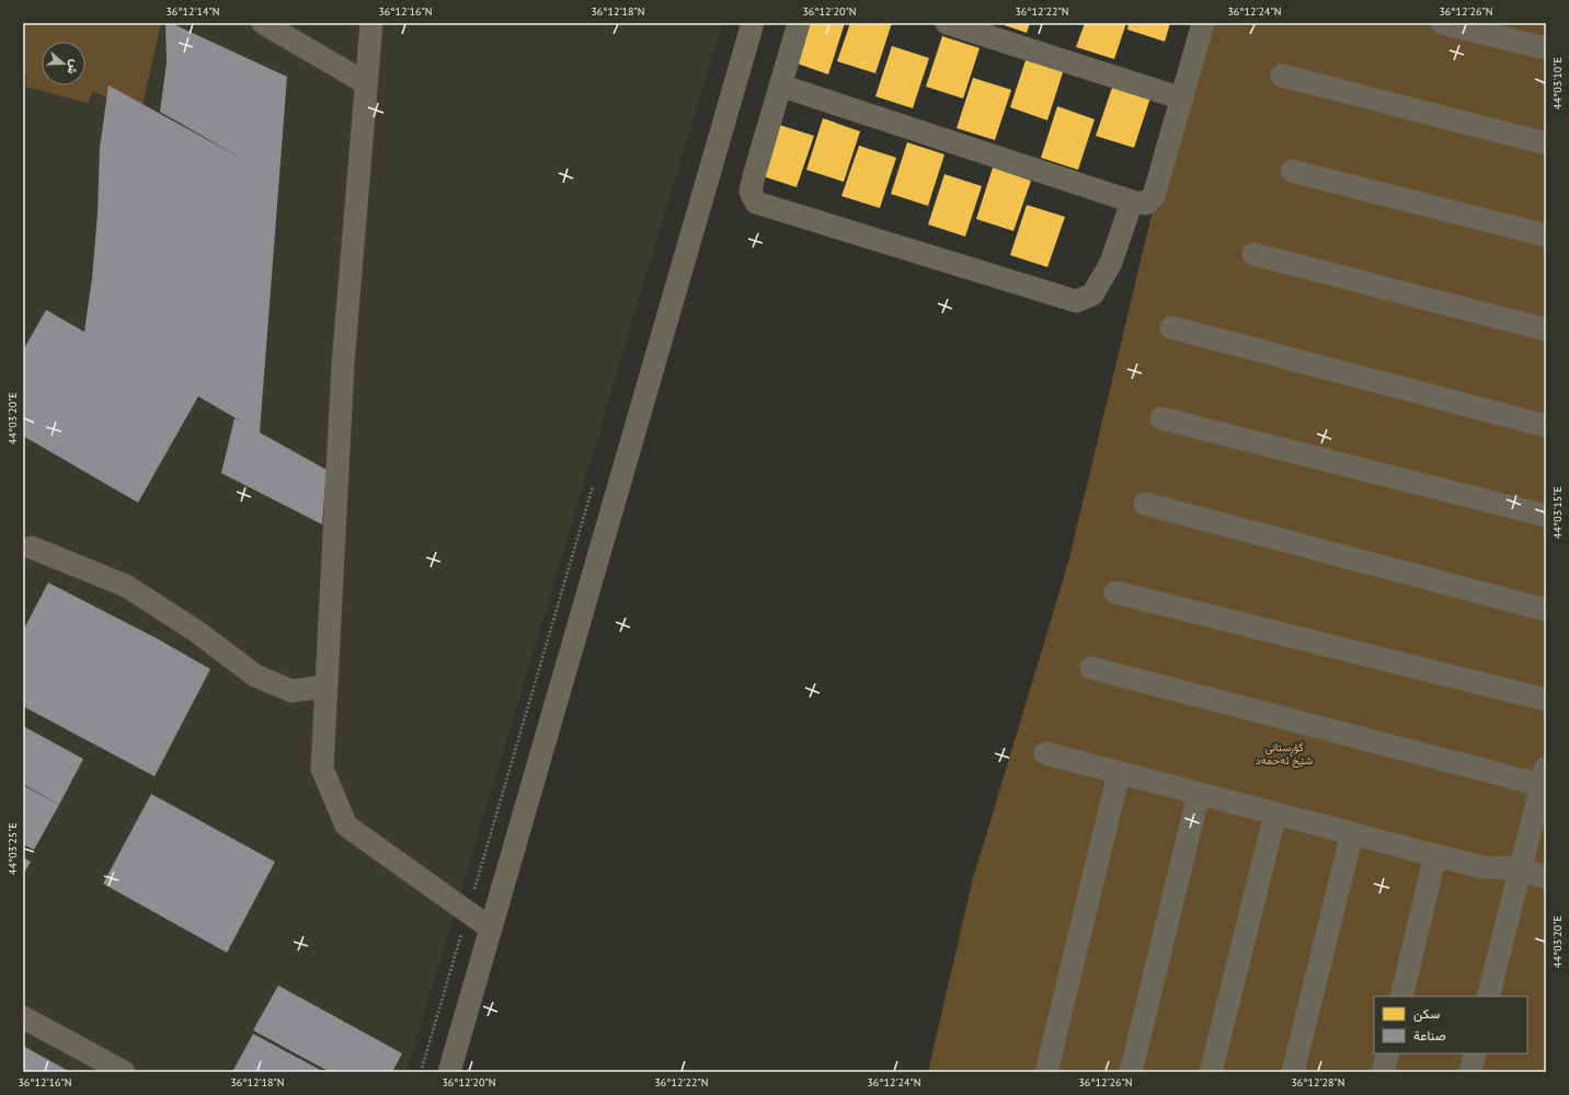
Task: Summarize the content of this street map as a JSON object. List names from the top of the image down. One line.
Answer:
{"parks":["گۆڕستانی شێخ ئەحمەد"],"legend":["سكن","صناعة"],"north":"right","coordinates":["36°12'14\"N","36°12'16\"N","36°12'18\"N","36°12'20\"N","36°12'22\"N","36°12'24\"N","36°12'26\"N","44°03'10\"E","44°03'20\"E","44°03'15\"E","44°03'25\"E","36°12'28\"N"]}
